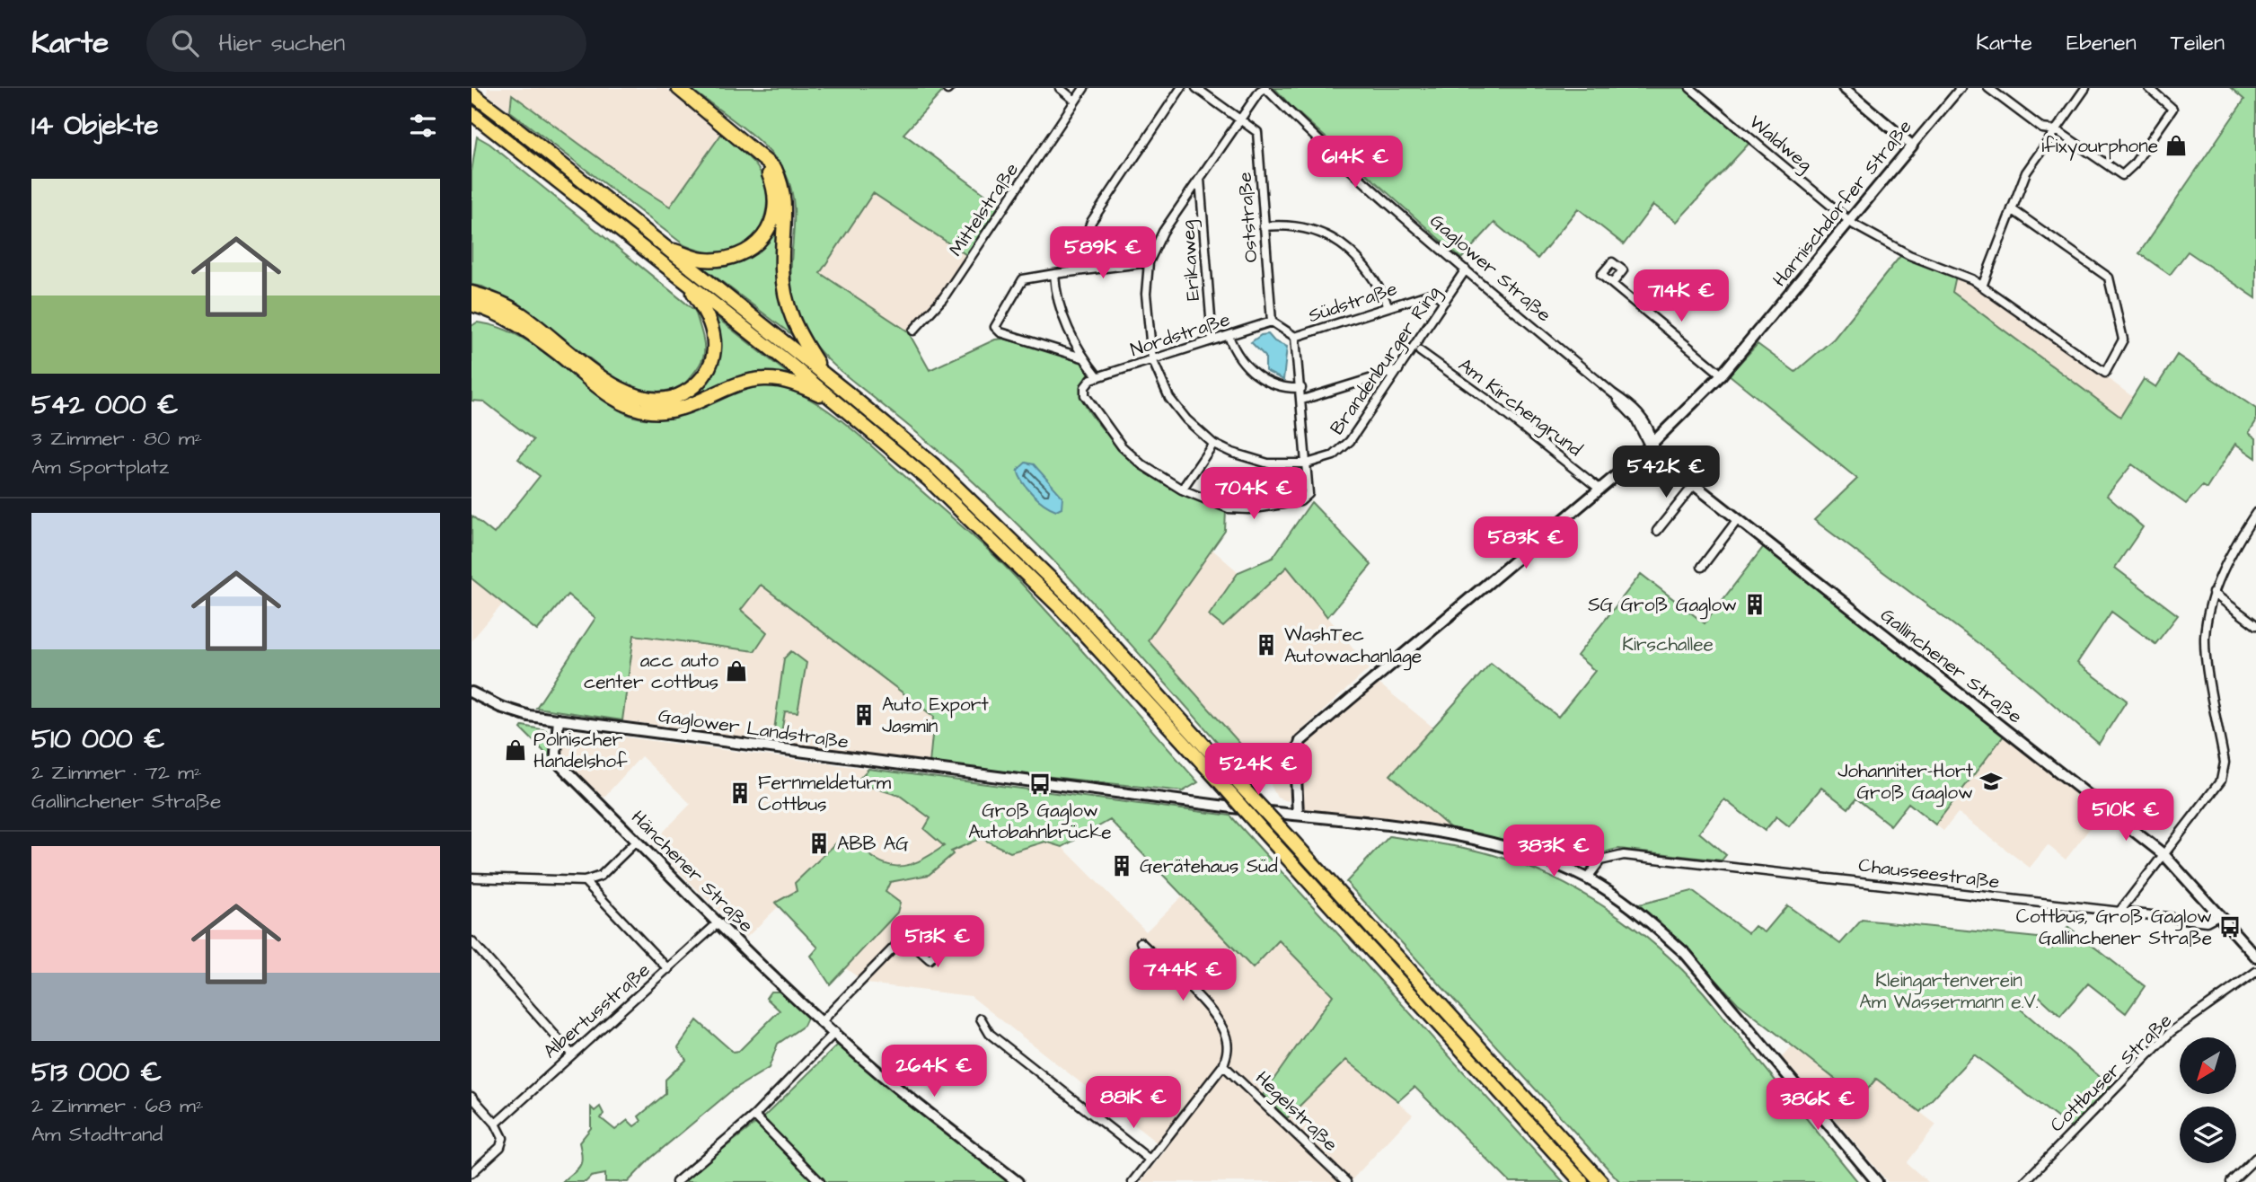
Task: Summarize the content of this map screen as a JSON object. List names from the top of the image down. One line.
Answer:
{"streets":{"street":["Waldweg","Harnischdorfer Straße","Mittelstraße","Oststraße","Erikaweg","Gaglower Straße","Südstraße","Nordstraße","Brandenburger Ring","Am Kirchengrund","Gallinchener Straße","Gaglower Landstraße","Hänchener Straße","Chausseestraße","Albertusstraße","Cottbuser Straße","Hegelstraße"]},"crossings":[["Waldweg","Harnischdorfer Straße"],["Harnischdorfer Straße","Gaglower Straße"],["Harnischdorfer Straße","Am Kirchengrund"],["Harnischdorfer Straße","Gallinchener Straße"],["Harnischdorfer Straße","Gaglower Landstraße"],["Oststraße","Südstraße"],["Oststraße","Nordstraße"],["Oststraße","Brandenburger Ring"],["Erikaweg","Nordstraße"],["Erikaweg","Brandenburger Ring"],["Gaglower Straße","Brandenburger Ring"],["Gaglower Straße","Gallinchener Straße"],["Südstraße","Nordstraße"],["Südstraße","Brandenburger Ring"],["Nordstraße","Brandenburger Ring"],["Gallinchener Straße","Chausseestraße"],["Gaglower Landstraße","Hänchener Straße"],["Gaglower Landstraße","Chausseestraße"],["Hänchener Straße","Albertusstraße"]],"parks":["Kirschallee","Kleingartenverein Am Wassermann e.V."],"places":{"shop":["ifixyourphone","acc auto center cottbus","Polnischer Handelshof"],"building":["SG Groß Gaglow","WashTec Autowachanlage","Auto Export Jasmin","Fernmeldeturm Cottbus","ABB AG","Gerätehaus Süd"],"school or university":["Johanniter-Hort Groß Gaglow"],"bus stop":["Groß Gaglow Autobahnbrücke","Cottbus, Groß Gaglow Gallinchener Straße"]},"north":"bottom left","page":{"header":"Karte","search":"Hier suchen","nav":["Karte","Ebenen","Teilen"],"heading":"14 Objekte","price":["614K €","589K €","714K €","542K €","704K €","583K €","524K €","510K €","383K €","513K €","744K €","264K €","881K €","386K €"],"list":[{"name":"542 000 €","note":"3 Zimmer · 80 m² · Am Sportplatz"},{"name":"510 000 €","note":"2 Zimmer · 72 m² · Gallinchener Straße"},{"name":"513 000 €","note":"2 Zimmer · 68 m² · Am Stadtrand"}]}}
